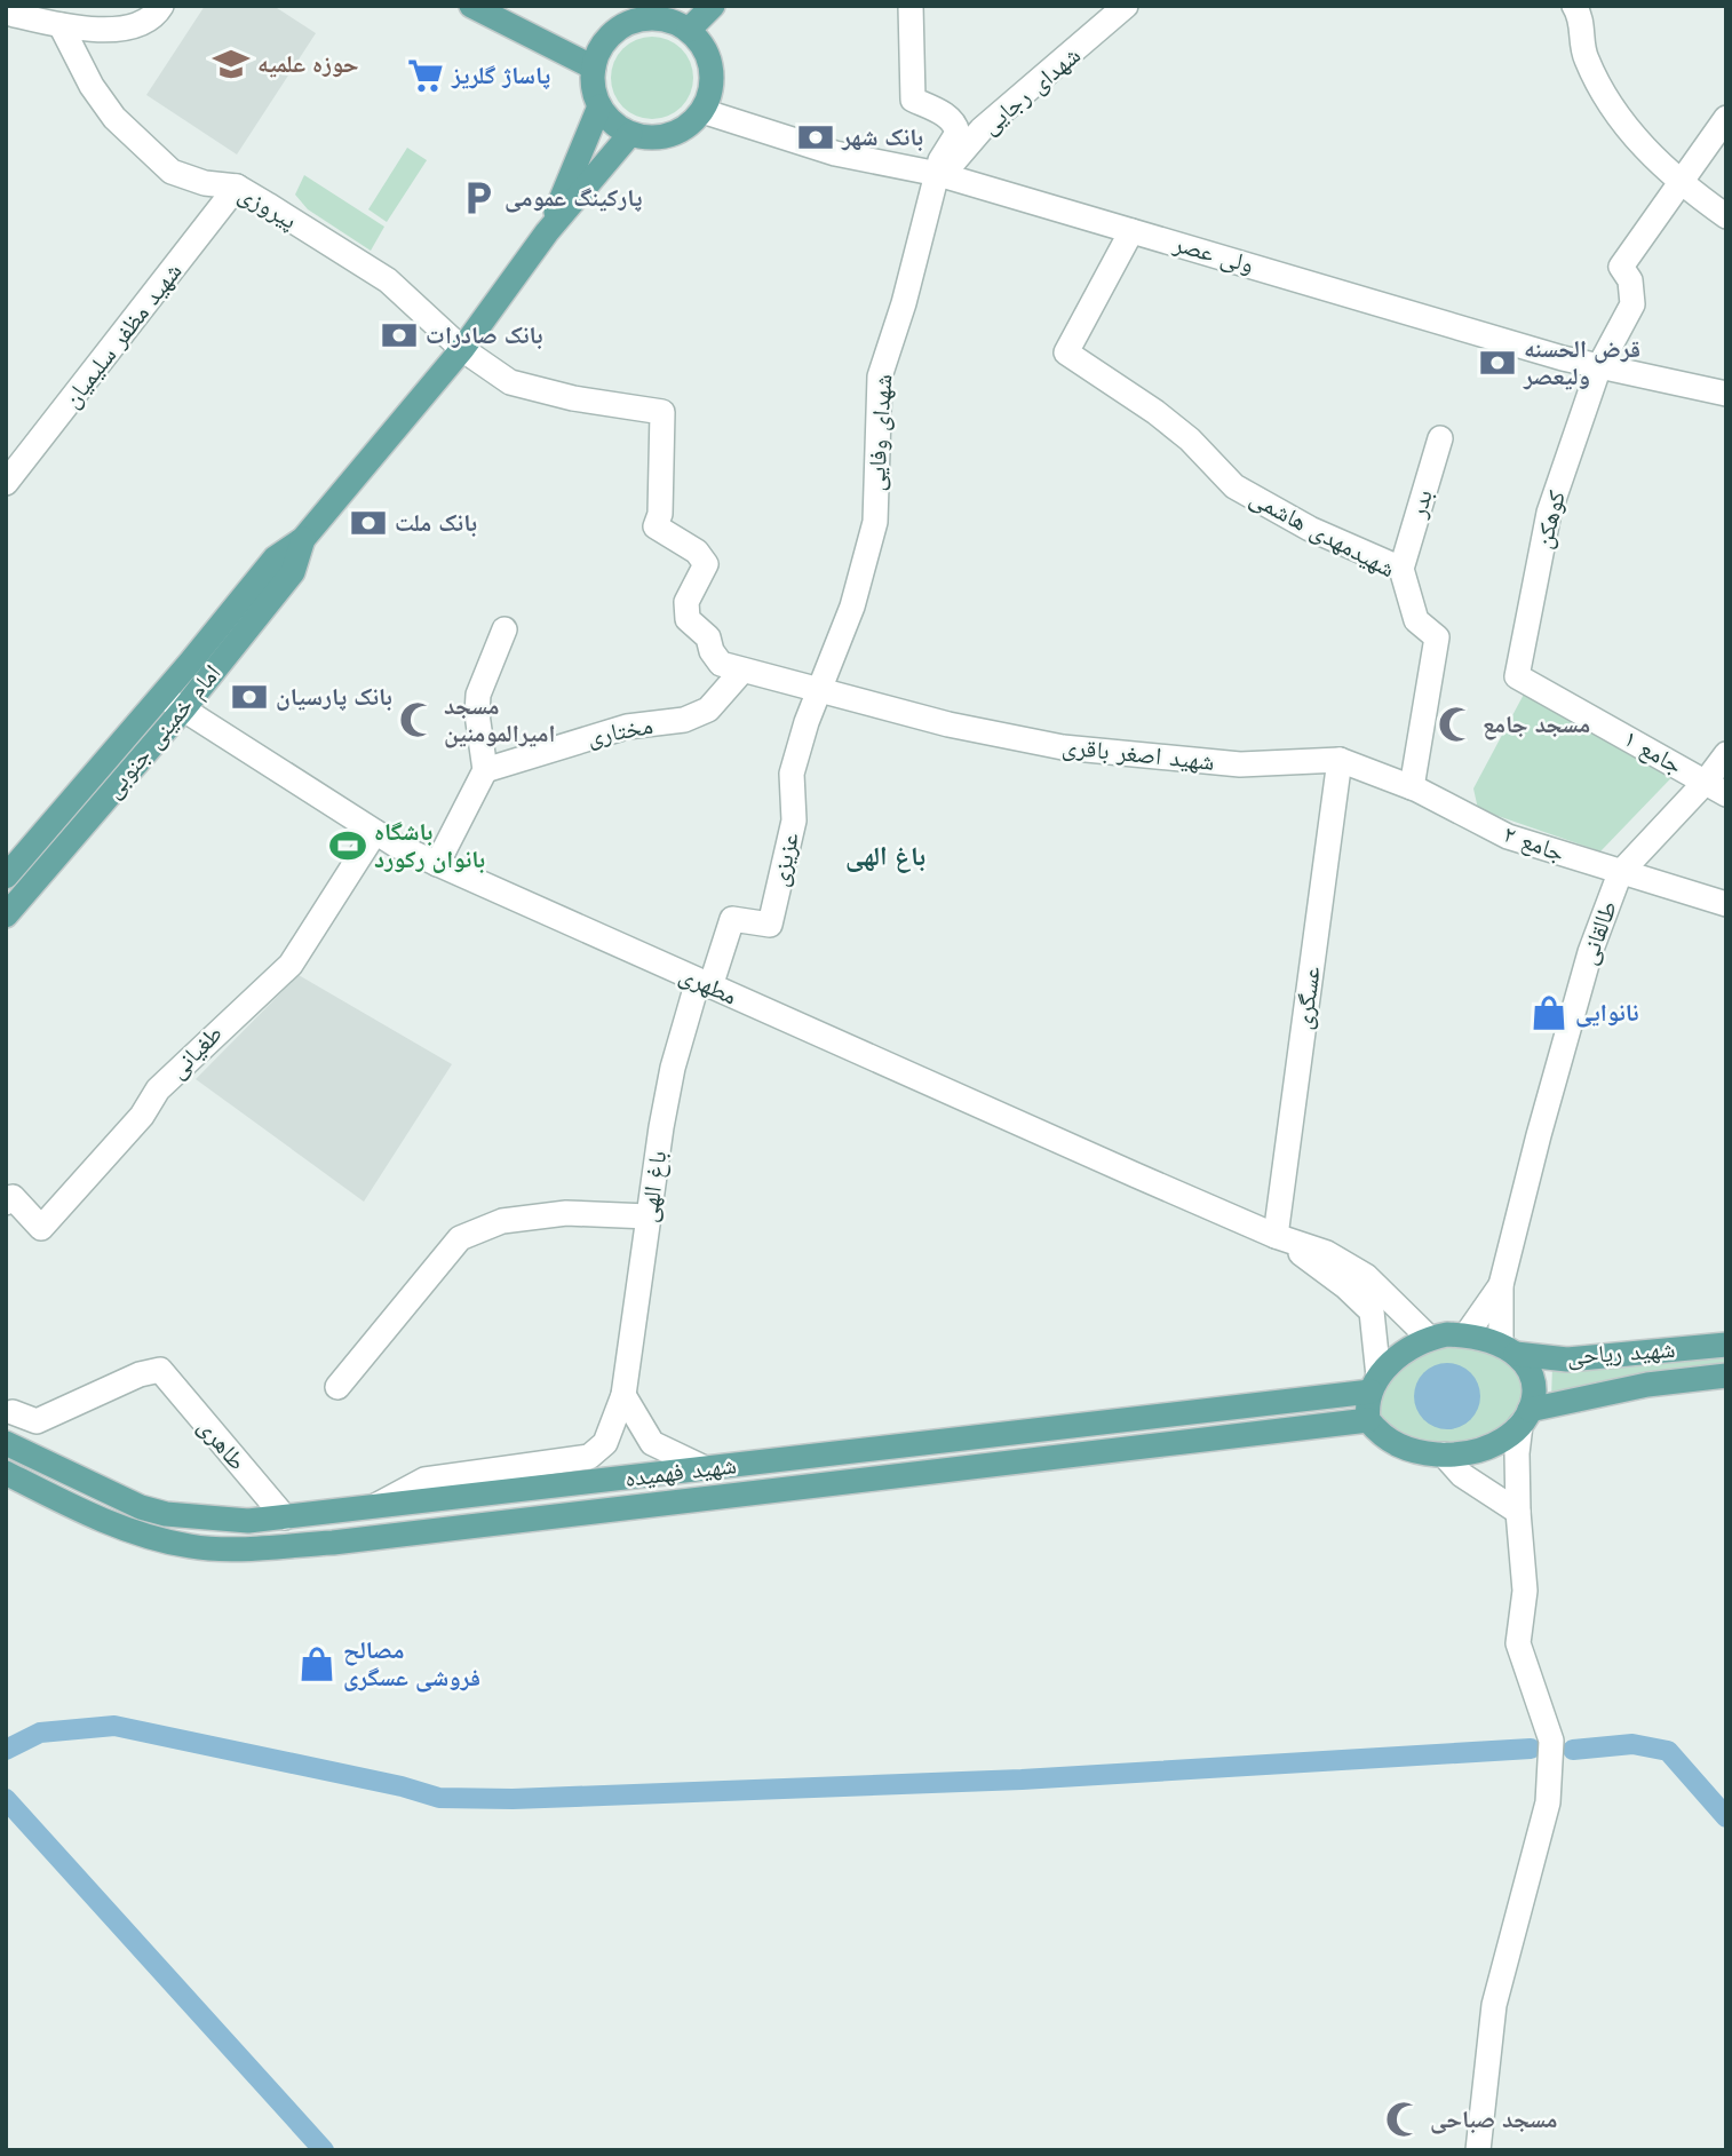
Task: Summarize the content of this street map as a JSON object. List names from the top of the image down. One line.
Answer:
{"streets":{"main road":["امام خمینی جنوبی","شهید ریاحی","شهید فهمیده"],"street":["شهدای رجایی","پیروزی","ولی عصر","شهید مظفر سلیمیان","شهدای وفایی","بدر","کوهکن","شهیدمهدی هاشمی","مختاری","جامع ۱","شهید اصغر باقری","جامع ۲","عزیزی","طالقانی","مطهری","عسگری","طغیانی","باغ الهی","طاهری"]},"crossings":[["شهدای رجایی","ولی عصر"],["شهدای رجایی","شهدای وفایی"],["پیروزی","شهید مظفر سلیمیان"],["پیروزی","امام خمینی جنوبی"],["پیروزی","مختاری"],["پیروزی","شهید اصغر باقری"],["ولی عصر","شهدای وفایی"],["ولی عصر","کوهکن"],["ولی عصر","شهیدمهدی هاشمی"],["شهدای وفایی","شهید اصغر باقری"],["شهدای وفایی","عزیزی"],["بدر","شهیدمهدی هاشمی"],["کوهکن","جامع ۱"],["شهیدمهدی هاشمی","شهید اصغر باقری"],["امام خمینی جنوبی","مطهری"],["مختاری","شهید اصغر باقری"],["جامع ۱","طالقانی"],["شهید اصغر باقری","جامع ۲"],["شهید اصغر باقری","عزیزی"],["شهید اصغر باقری","عسگری"],["جامع ۲","طالقانی"],["عزیزی","مطهری"],["عزیزی","باغ الهی"],["مطهری","عسگری"],["مطهری","طغیانی"],["مطهری","باغ الهی"],["باغ الهی","شهید فهمیده"],["شهید ریاحی","شهید فهمیده"],["طاهری","شهید فهمیده"]],"districts":["باغ الهی"],"places":{"school or university":["حوزه علمیه"],"supermarket":["پاساژ گلریز"],"bank":["بانک شهر","بانک صادرات","قرض الحسنه ولیعصر","بانک ملت","بانک پارسیان"],"parking":["پارکینگ عمومی"],"mosque":["مسجد امیرالمومنین","مسجد جامع","مسجد صباحی"],"sports":["باشگاه بانوان رکورد"],"shop":["نانوایی","مصالح فروشی عسگری"]}}
